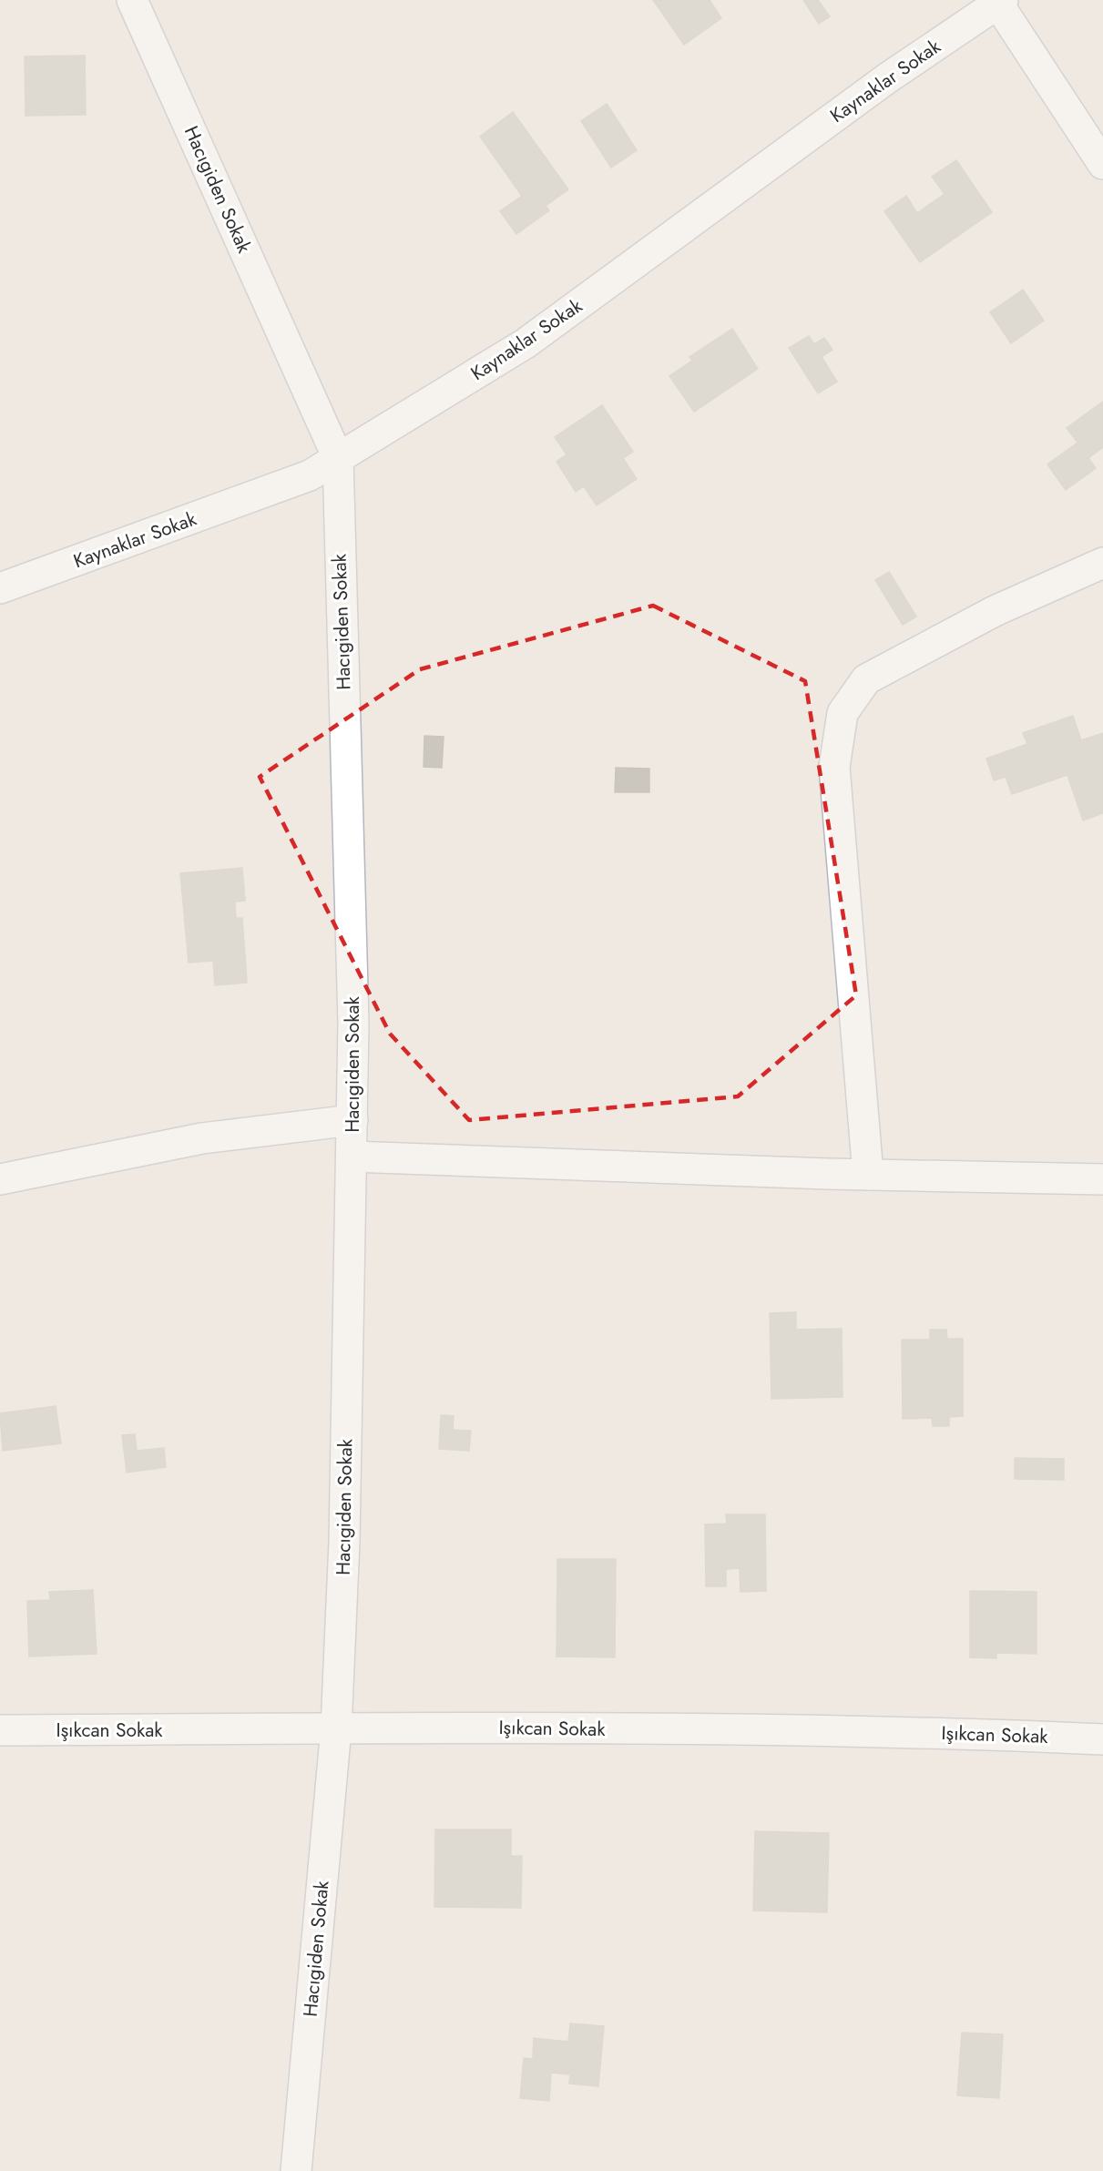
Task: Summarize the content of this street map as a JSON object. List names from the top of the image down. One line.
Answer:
{"streets":{"street":["Kaynaklar Sokak","Hacıgiden Sokak","Işıkcan Sokak"]},"crossings":[["Kaynaklar Sokak","Hacıgiden Sokak"],["Hacıgiden Sokak","Işıkcan Sokak"]]}
